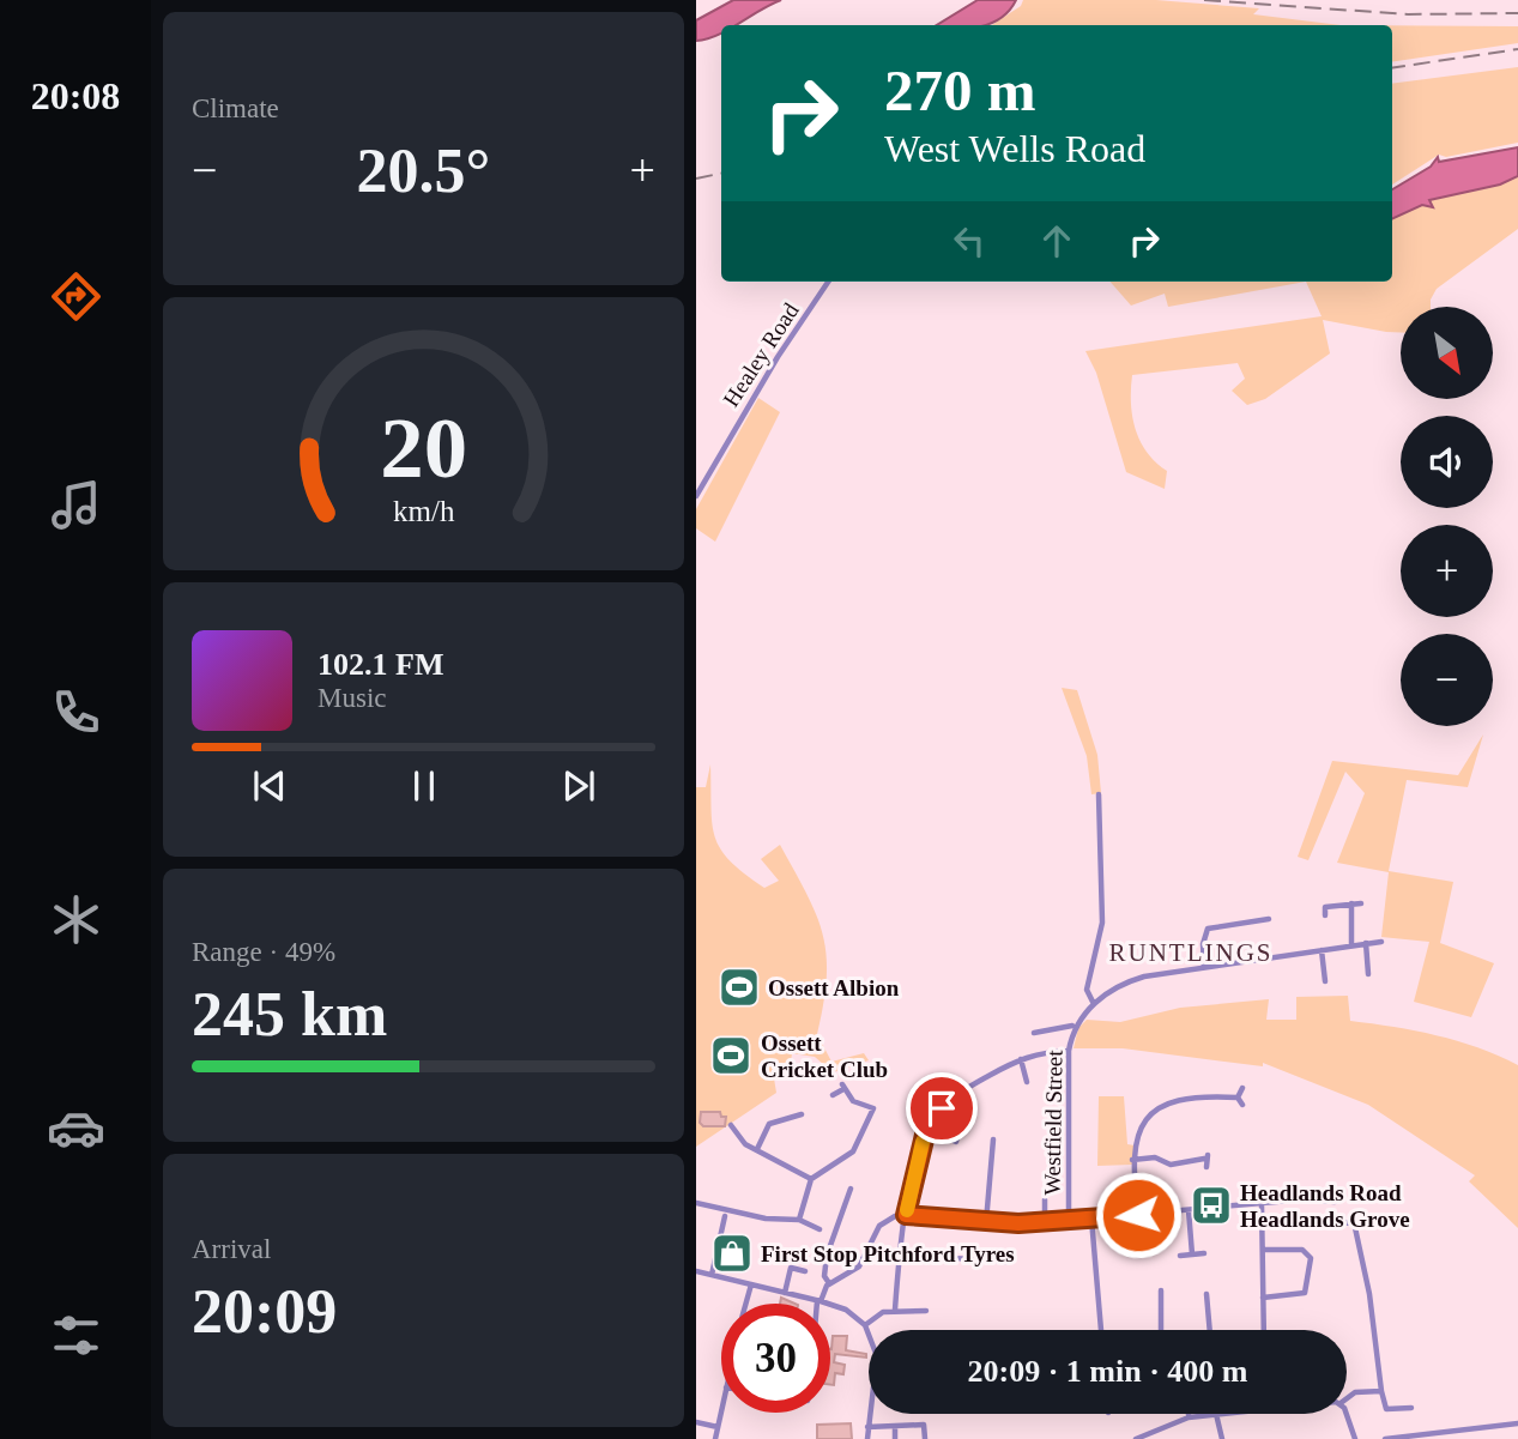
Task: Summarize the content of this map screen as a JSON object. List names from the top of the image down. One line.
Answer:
{"streets":{"street":["Healey Road","Westfield Street"]},"districts":["RUNTLINGS"],"places":{"sports":["Ossett Albion","Ossett Cricket Club"],"bus stop":["Headlands Road Headlands Grove"],"shop":["First Stop Pitchford Tyres"]},"north":"bottom right","page":{"tabs":"20:08","tile":["Climate",["Range · 49%","245 km"],["Arrival","20:09"]],"turn":["270 m","West Wells Road"],"heat":["−","20.5°","+"],"map_buttons":["+","−"],"song":["102.1 FM","Music"],"limit":"30","trip":"20:09 · 1 min · 400 m","gauge":["20","km/h"]}}
